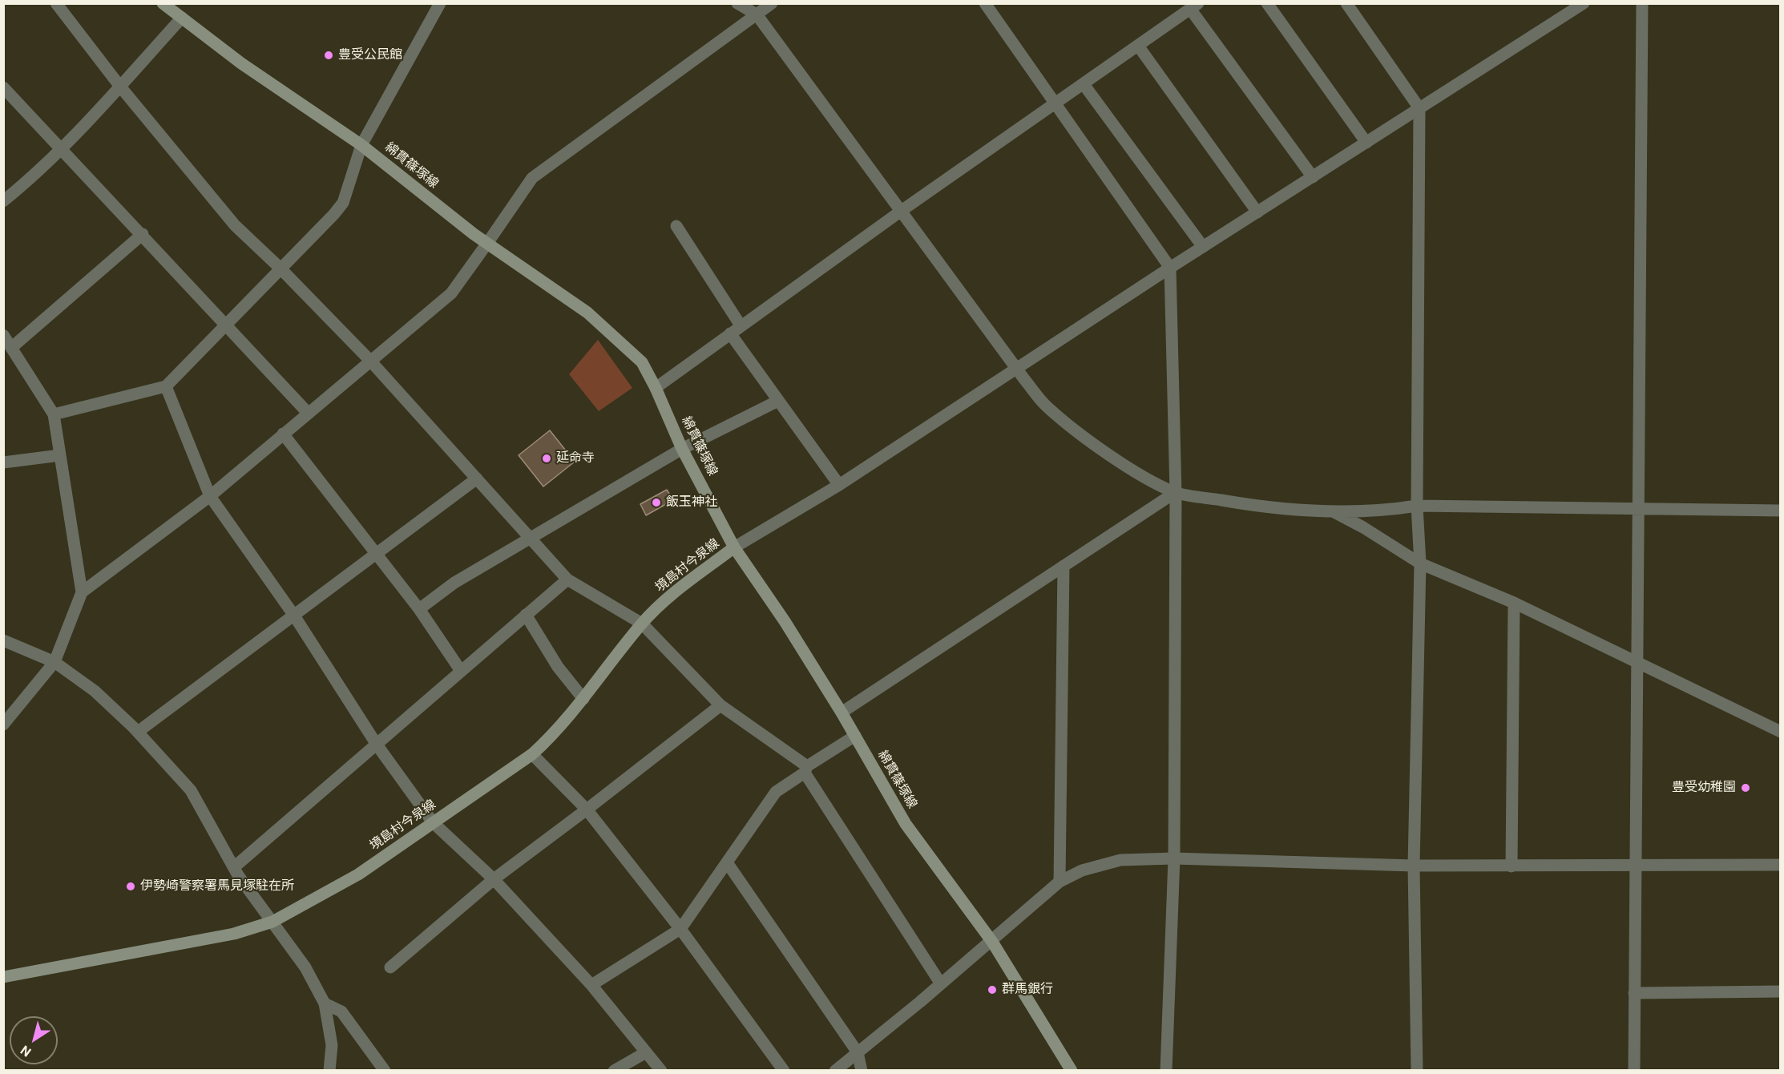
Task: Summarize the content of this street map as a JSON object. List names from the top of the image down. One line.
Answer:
{"streets":{"main road":["綿貫篠塚線","境島村今泉線"]},"crossings":[["綿貫篠塚線","境島村今泉線"]],"places":["豊受公民館","延命寺","飯玉神社","豊受幼稚園","伊勢崎警察署馬見塚駐在所","群馬銀行"],"north":"bottom left"}
